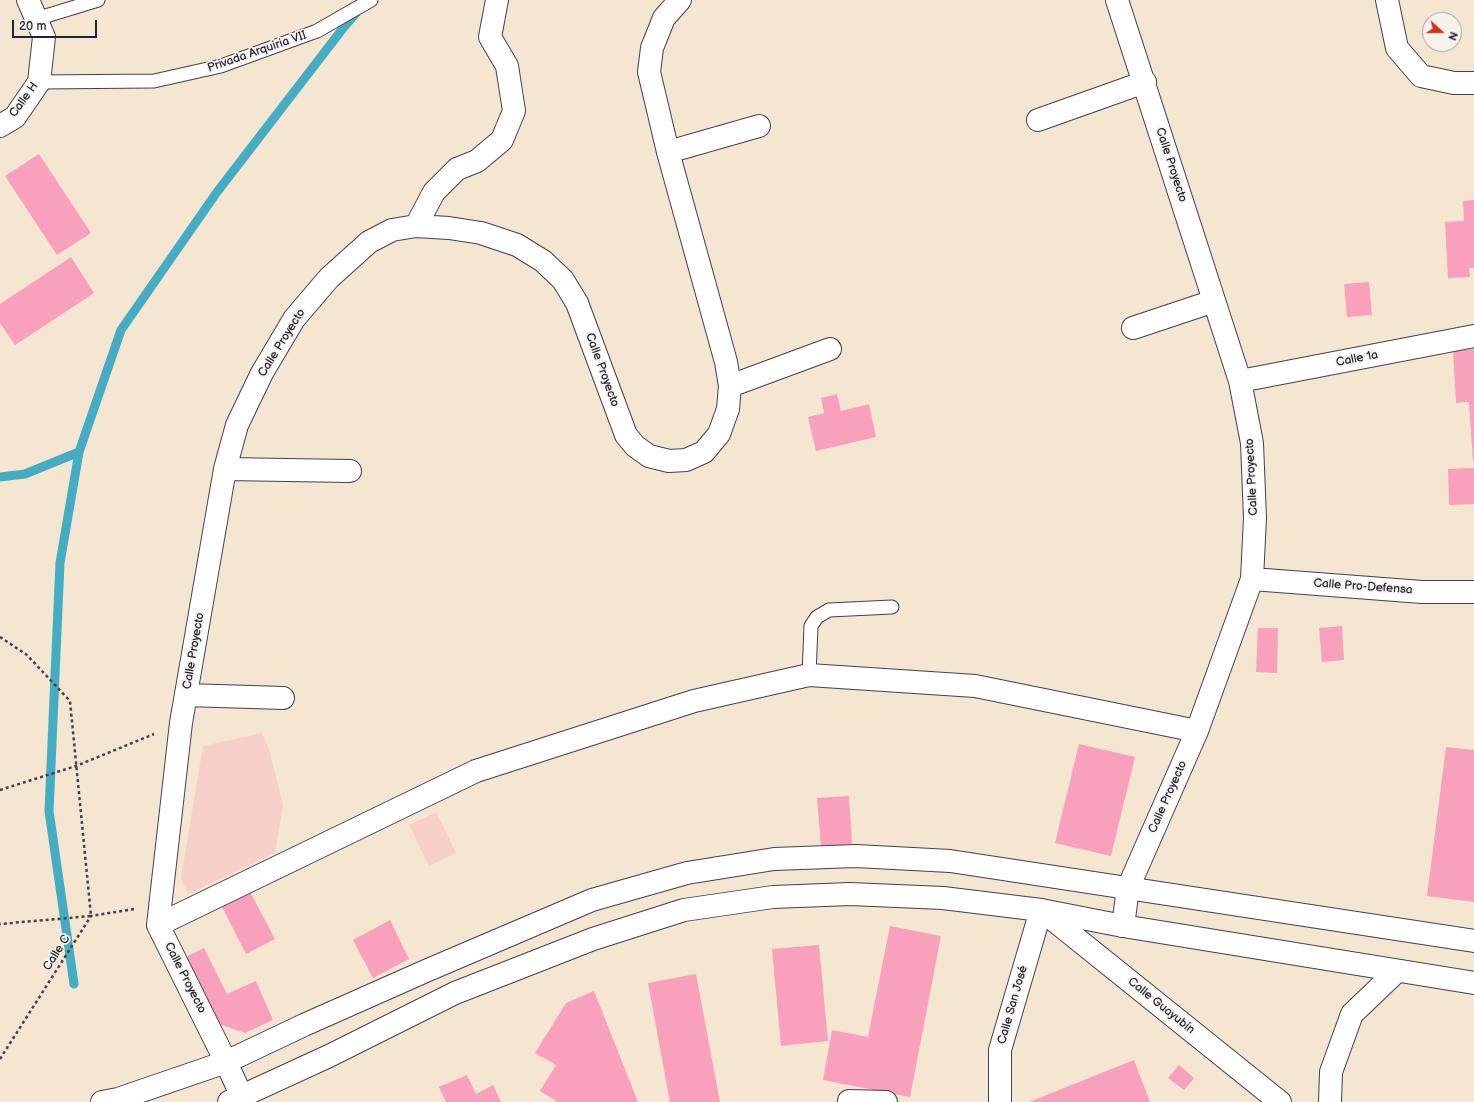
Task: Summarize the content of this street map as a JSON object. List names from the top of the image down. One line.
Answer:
{"streets":{"street":["Calle H","Calle Proyecto","Calle 1a","Calle Pro-Defensa","Calle San José","Calle Guayubín"],"lane":["Privada Arquiria VII"],"path":["Calle C"]},"crossings":[["Privada Arquiria VII","Calle H"],["Calle Proyecto","Calle 1a"],["Calle Proyecto","Calle Pro-Defensa"],["Calle San José","Calle Guayubín"]],"scale_bar":"20 m","north":"right"}
